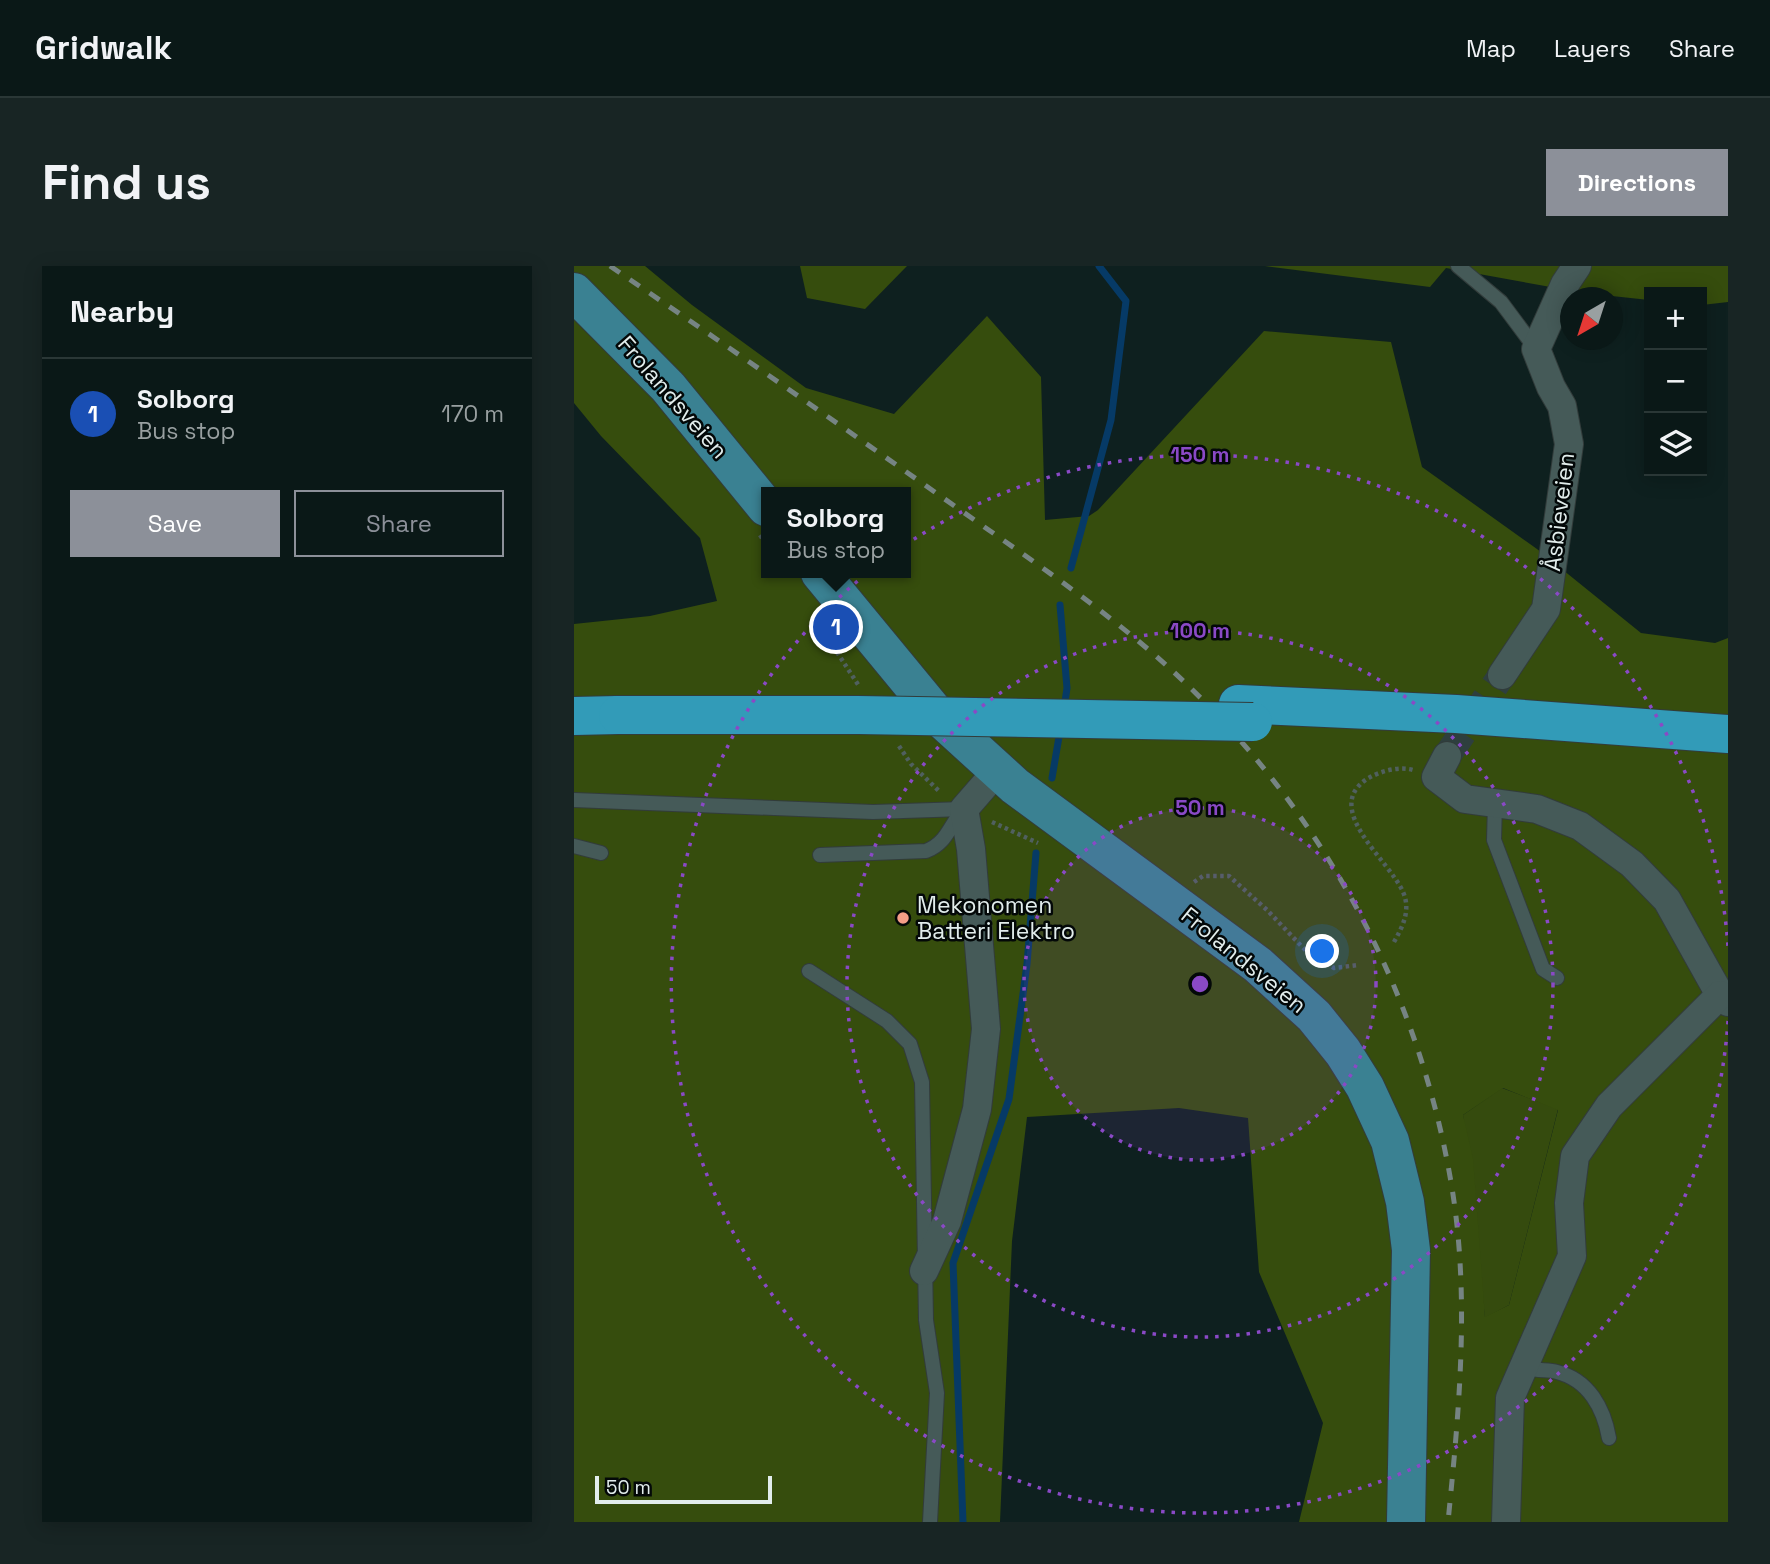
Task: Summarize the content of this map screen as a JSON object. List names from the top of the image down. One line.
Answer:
{"streets":{"main road":["Frolandsveien"],"street":["Åsbieveien"]},"places":["Mekonomen Batteri Elektro"],"scale_bar":"50 m","north":"bottom left","page":{"header":"Gridwalk","nav":["Map","Layers","Share"],"buttons":["Directions",["Save","Share"]],"title":"Find us","heading":"Nearby","map_buttons":["+","−"],"list":[{"mark":"1","name":"Solborg","note":"Bus stop","value":"170 m"}],"popup":["Solborg","Bus stop"],"pins":"1","scale":"50 m"},"rings":["150 m","100 m","50 m"]}
